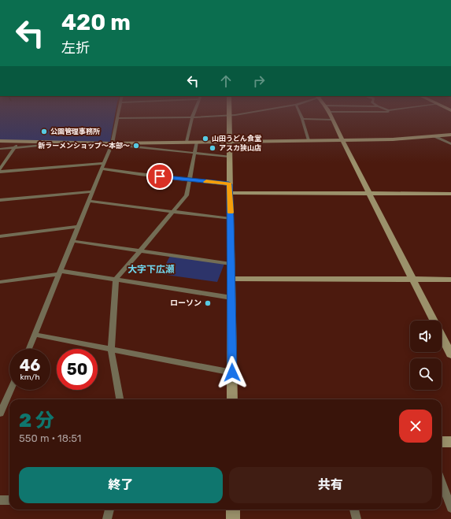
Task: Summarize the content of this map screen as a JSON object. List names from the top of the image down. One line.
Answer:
{"districts":["大字下広瀬"],"places":["公園管理事務所","山田うどん食堂","新ラーメンショップ～本部～","アスカ狭山店","ローソン"],"page":{"turn":["420 m","左折"],"speed":"46 km/h","limit":"50","heading":["2 分","550 m · 18:51"],"buttons":["終了","共有"]}}
